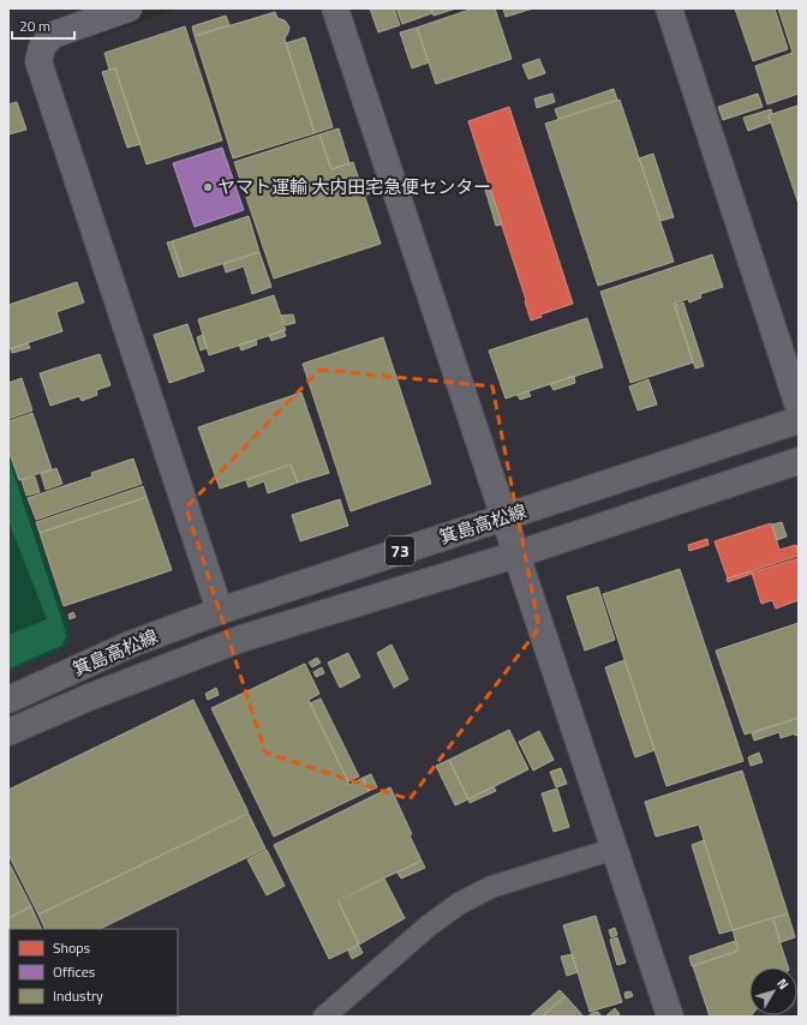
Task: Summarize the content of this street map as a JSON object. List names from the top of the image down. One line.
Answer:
{"streets":{"main road":["箕島高松線","73"]},"places":["ヤマト運輸 大内田宅急便センター"],"legend":["Shops","Offices","Industry"],"scale_bar":"20 m","north":"top right"}
